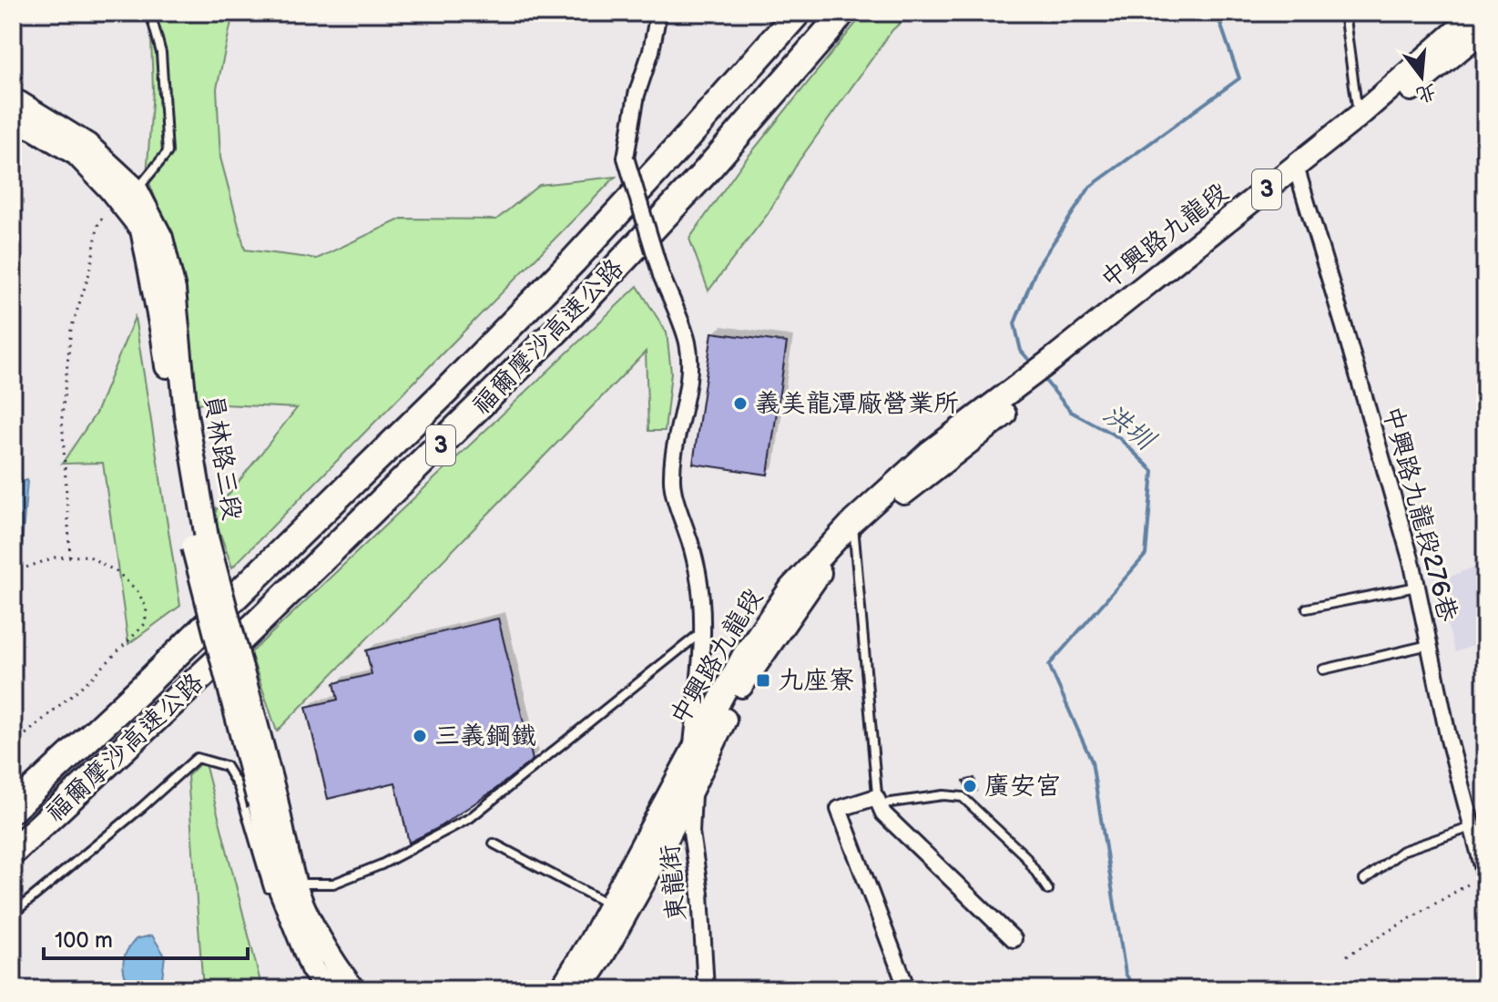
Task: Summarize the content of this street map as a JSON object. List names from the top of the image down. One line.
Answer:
{"streets":{"highway":["3","福爾摩沙高速公路"],"main road":["中興路九龍段","員林路三段"],"street":["中興路九龍段276巷","東龍街"]},"crossings":[["中興路九龍段","中興路九龍段276巷"],["中興路九龍段","東龍街"]],"water":["洪圳"],"places":{"other":["義美龍潭廠營業所","三義鋼鐵","廣安宮"],"transit":["九座寮"]},"scale_bar":"100 m","north":"bottom"}
